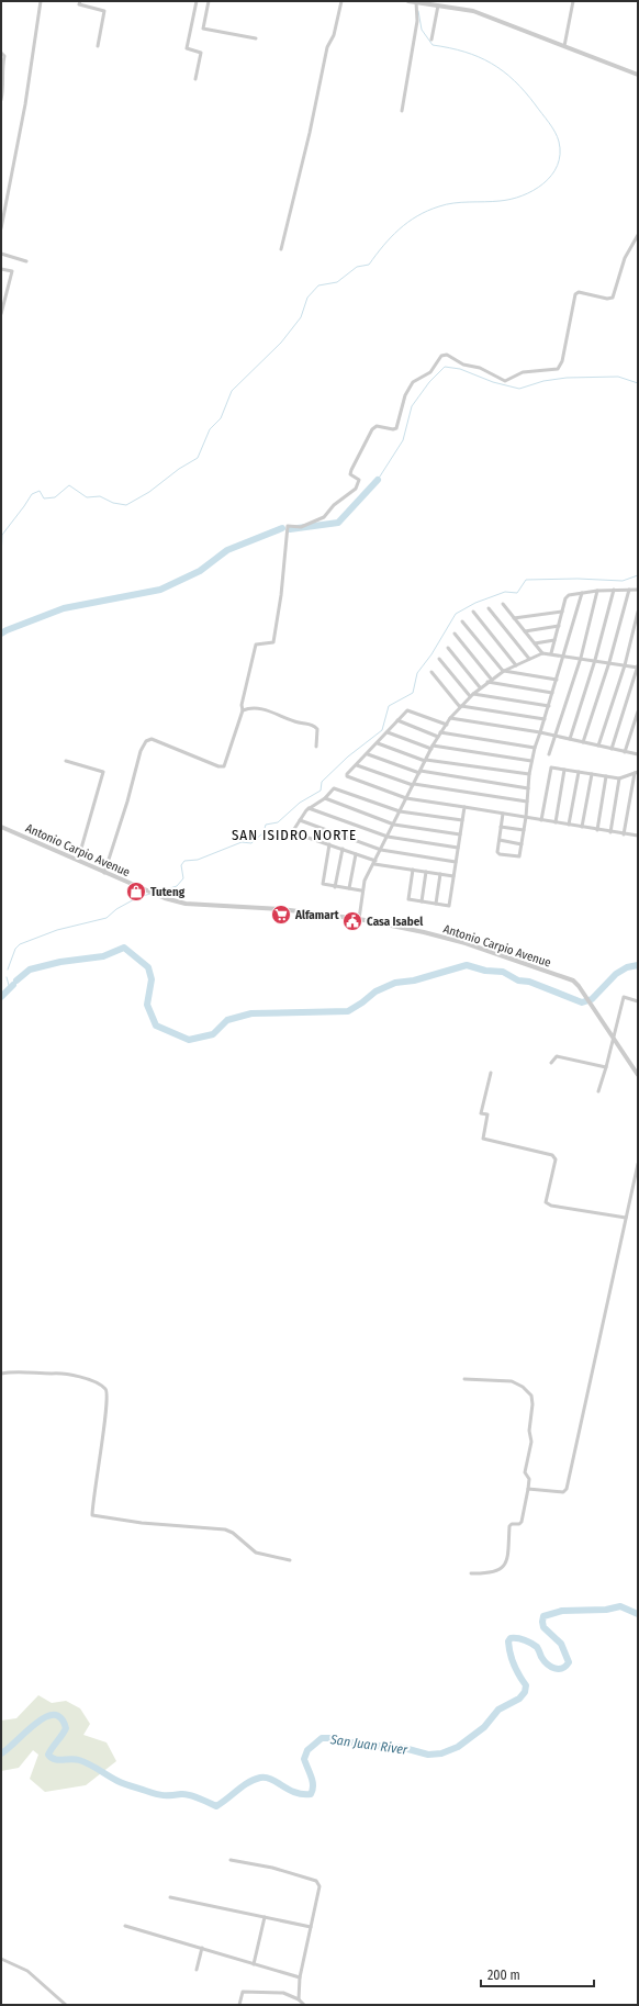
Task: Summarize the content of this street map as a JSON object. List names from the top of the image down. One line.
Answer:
{"streets":{"street":["Antonio Carpio Avenue"]},"districts":["SAN ISIDRO NORTE"],"water":["San Juan River"],"places":{"shop":["Tuteng"],"supermarket":["Alfamart"],"public building":["Casa Isabel"]},"scale_bar":"200 m"}
